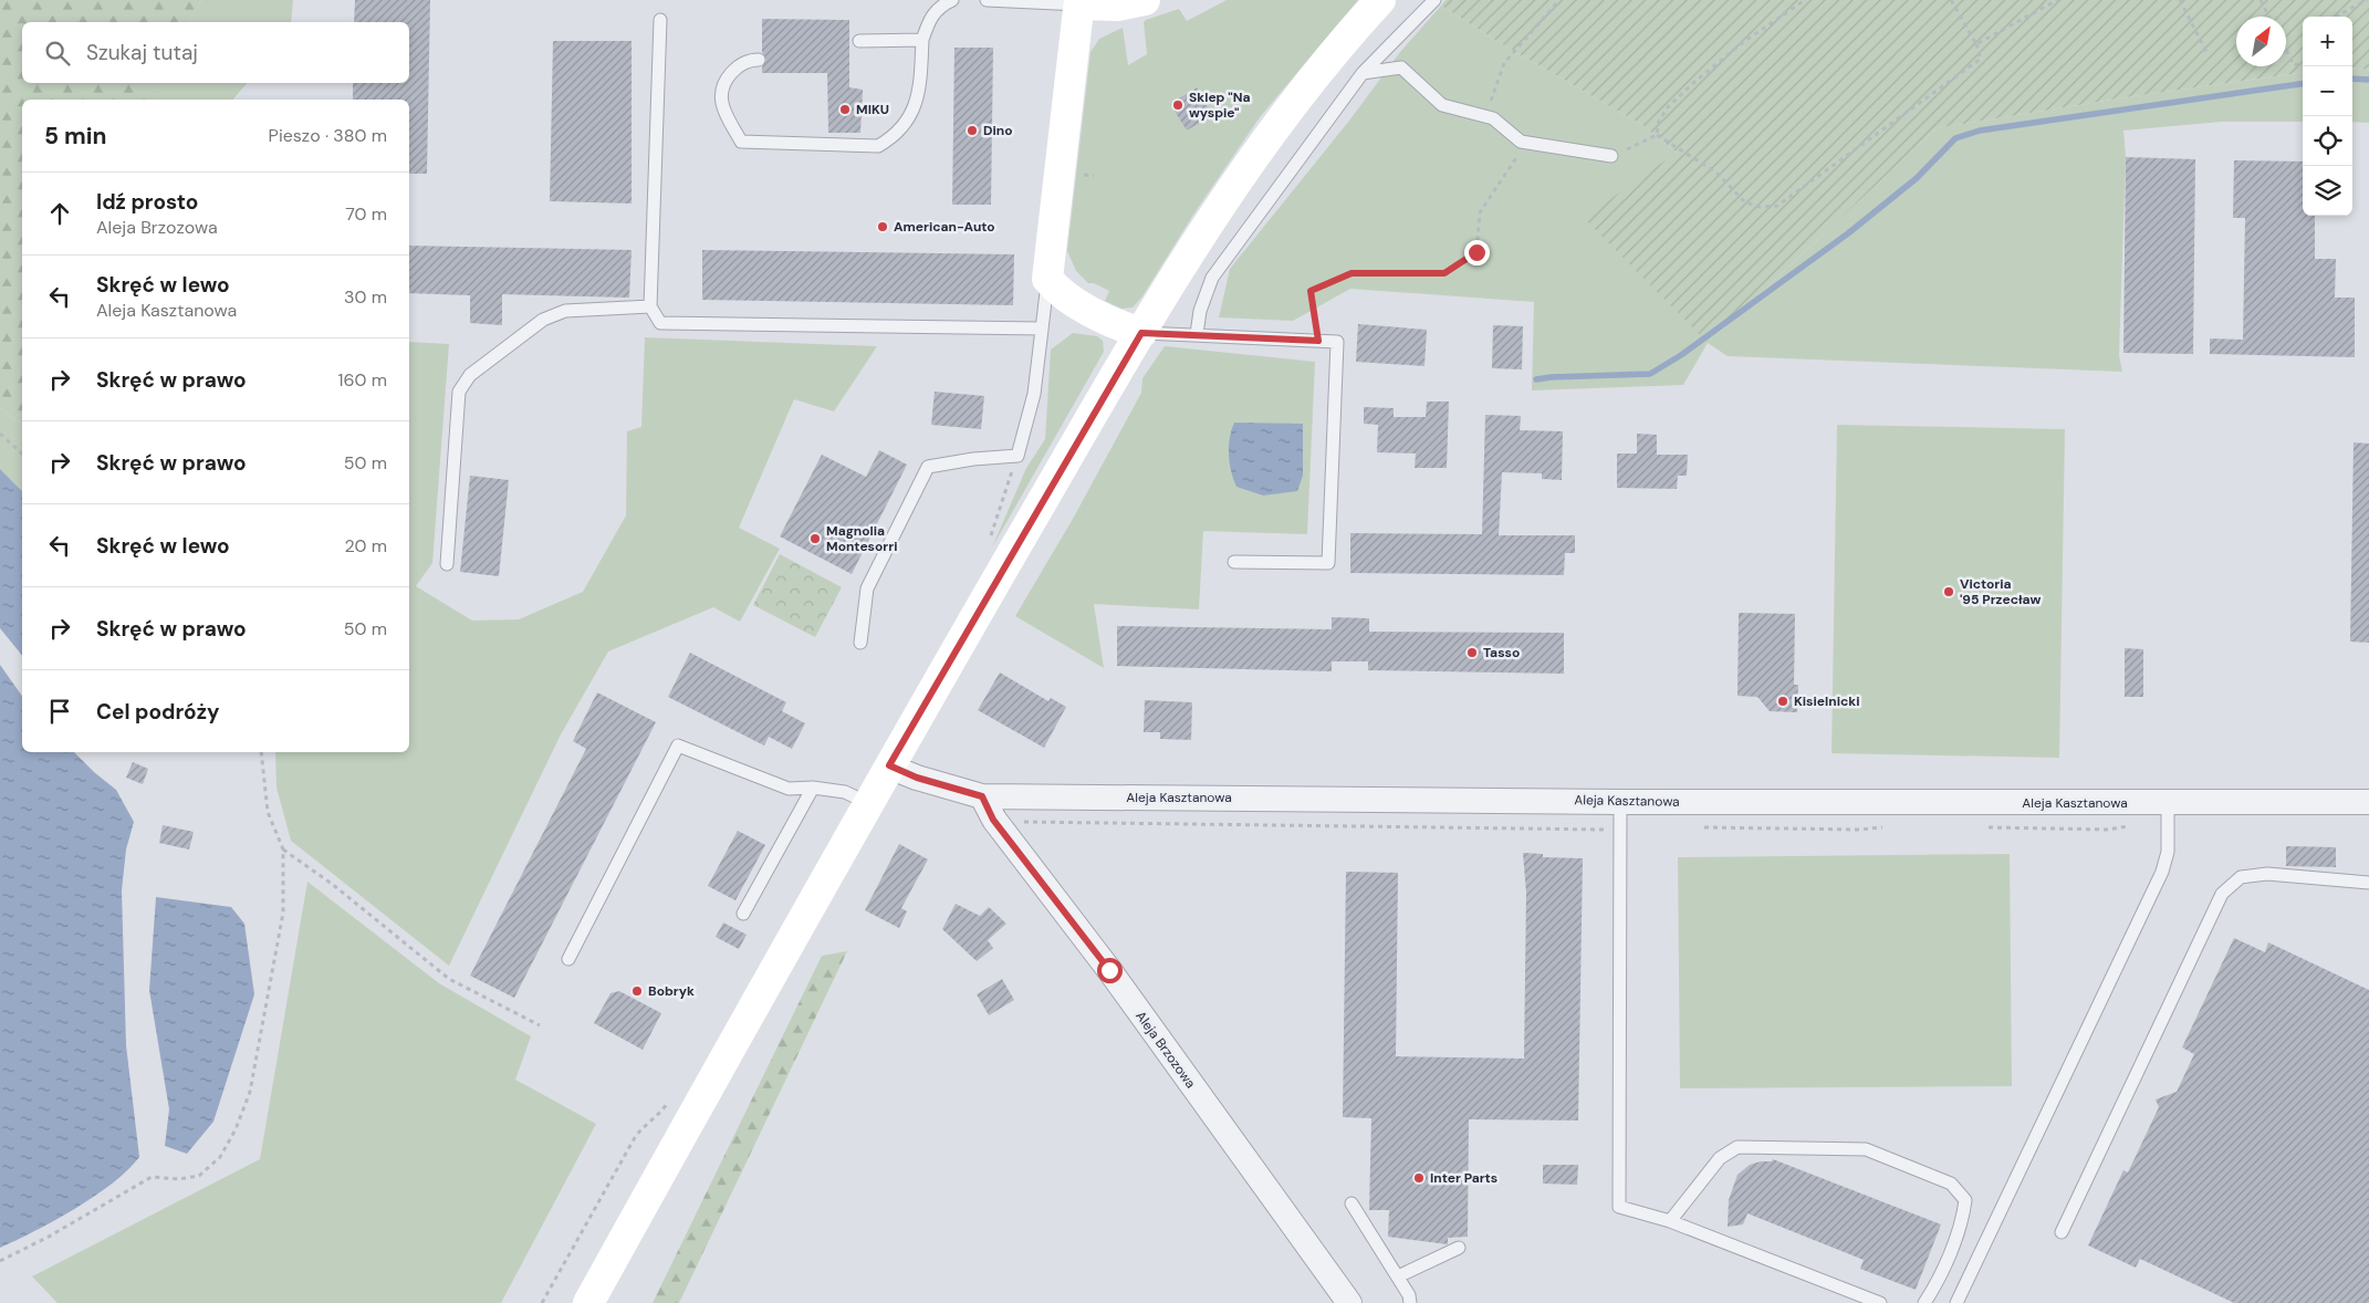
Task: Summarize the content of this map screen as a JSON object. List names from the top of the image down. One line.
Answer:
{"streets":{"street":["Aleja Kasztanowa","Aleja Brzozowa"]},"crossings":[["Aleja Kasztanowa","Aleja Brzozowa"]],"places":["Sklep \"Na wyspie\"","MIKU","Dino","American-Auto","Magnolia Montesorri","Victoria '95 Przecław","Tasso","Kisielnicki","Bobryk","Inter Parts"],"north":"top right","page":{"map_buttons":["+","−"],"search":"Szukaj tutaj","heading":["5 min","Pieszo · 380 m"],"list":[["Idź prosto","Aleja Brzozowa","70 m"],["Skręć w lewo","Aleja Kasztanowa","30 m"],["Skręć w prawo","160 m"],["Skręć w prawo","50 m"],["Skręć w lewo","20 m"],["Skręć w prawo","50 m"],"Cel podróży"]}}
